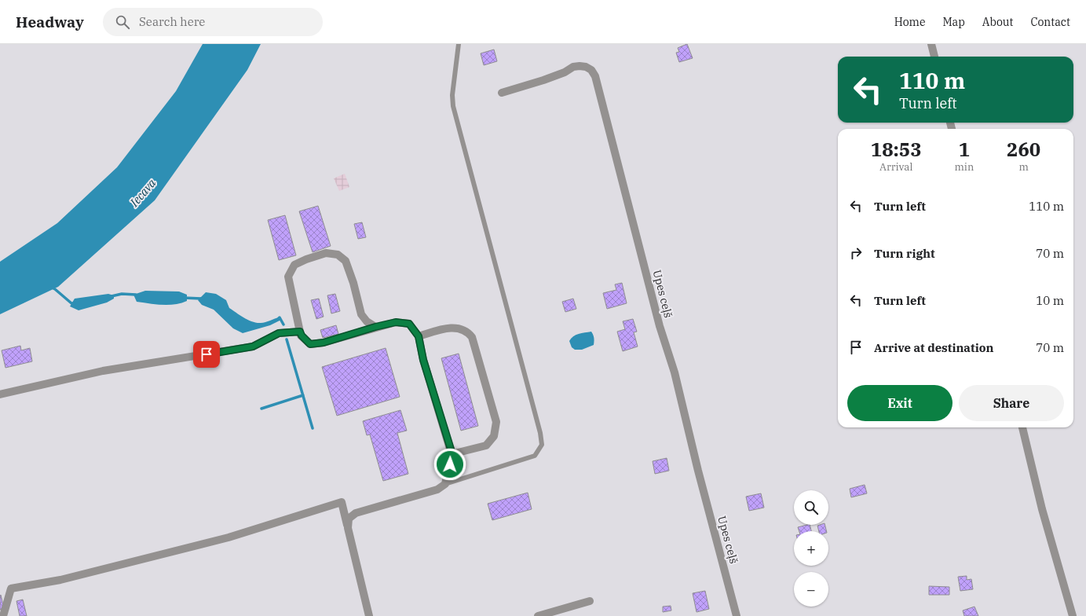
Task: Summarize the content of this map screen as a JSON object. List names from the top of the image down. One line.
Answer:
{"streets":{"street":["Upes ceļš"]},"water":["Iecava"],"page":{"header":"Headway","search":"Search here","nav":["Home","Map","About","Contact"],"turn":["110 m","Turn left"],"eta":["18:53","Arrival","1","min","260","m"],"list":[{"name":"Turn left","value":"110 m"},{"name":"Turn right","value":"70 m"},{"name":"Turn left","value":"10 m"},{"name":"Arrive at destination","value":"70 m"}],"buttons":["Exit","Share"],"map_buttons":["+","−"]}}
